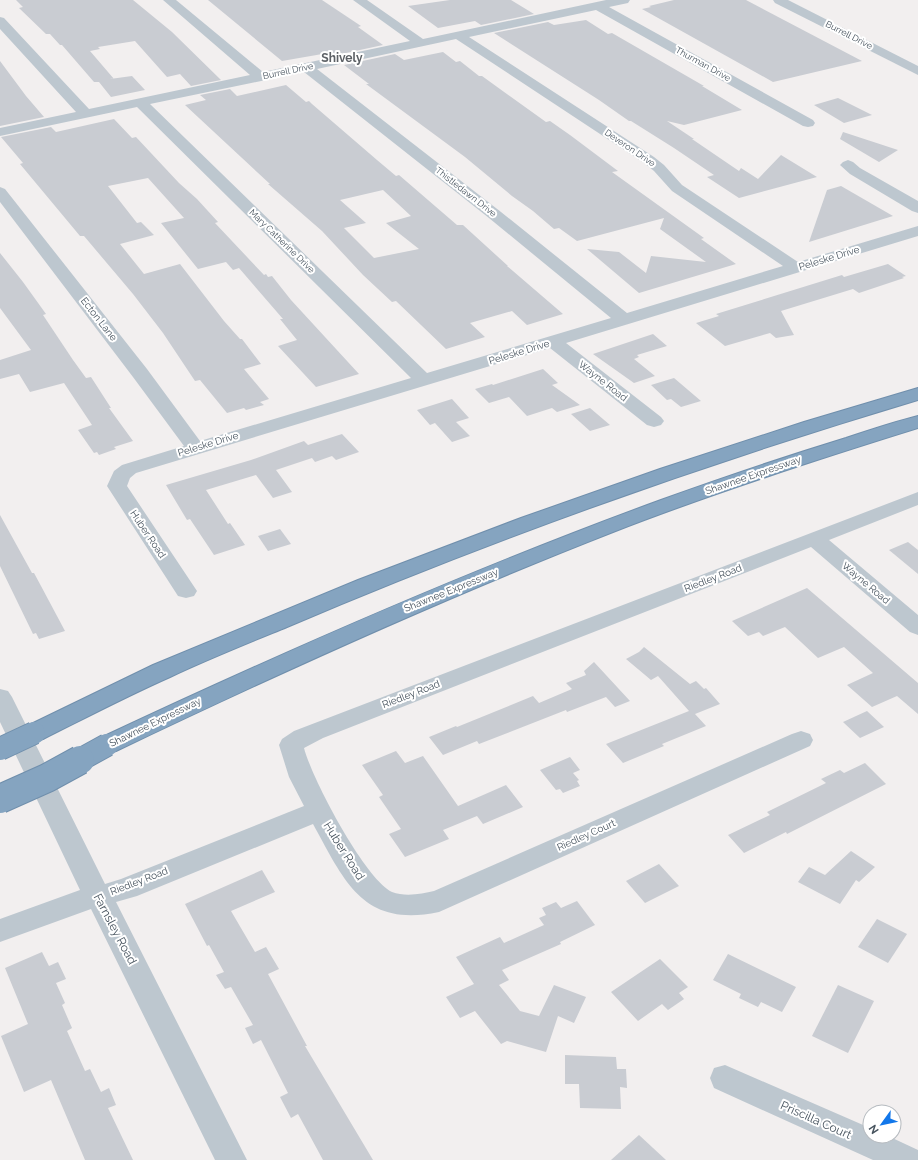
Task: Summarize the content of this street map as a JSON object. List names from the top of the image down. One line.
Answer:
{"streets":{"highway":["Shawnee Expressway"],"street":["Burrell Drive","Thurman Drive","Deveron Drive","Thistledawn Drive","Mary Catherine Drive","Peleske Drive","Ecton Lane","Wayne Road","Huber Road","Riedley Road","Riedley Court","Farnsley Road","Priscilla Court"]},"crossings":[["Burrell Drive","Thurman Drive"],["Burrell Drive","Deveron Drive"],["Burrell Drive","Thistledawn Drive"],["Burrell Drive","Mary Catherine Drive"],["Deveron Drive","Peleske Drive"],["Thistledawn Drive","Peleske Drive"],["Mary Catherine Drive","Peleske Drive"],["Peleske Drive","Ecton Lane"],["Peleske Drive","Wayne Road"],["Peleske Drive","Huber Road"],["Wayne Road","Riedley Road"],["Huber Road","Riedley Road"],["Huber Road","Riedley Court"],["Riedley Road","Farnsley Road"]],"districts":["Shively"],"north":"bottom left"}
